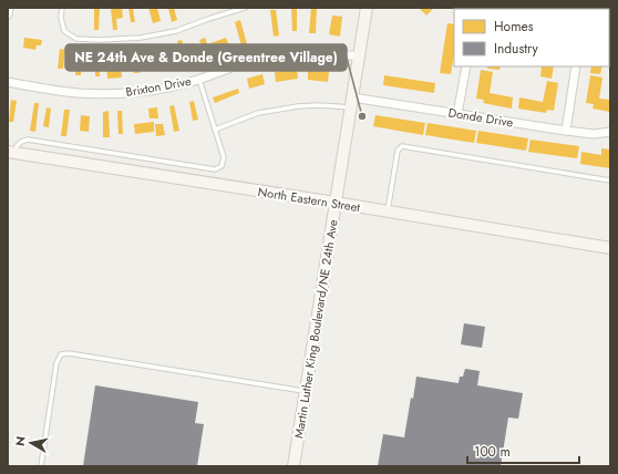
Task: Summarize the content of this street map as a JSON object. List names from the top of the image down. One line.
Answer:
{"streets":{"main road":["North Eastern Street","Martin Luther King Boulevard/NE 24th Ave"],"street":["Brixton Drive","Donde Drive"]},"crossings":[["Brixton Drive","Martin Luther King Boulevard/NE 24th Ave"],["Donde Drive","Martin Luther King Boulevard/NE 24th Ave"],["North Eastern Street","Martin Luther King Boulevard/NE 24th Ave"]],"places":["NE 24th Ave & Donde (Greentree Village)"],"legend":["Homes","Industry"],"scale_bar":"100 m","north":"left"}
